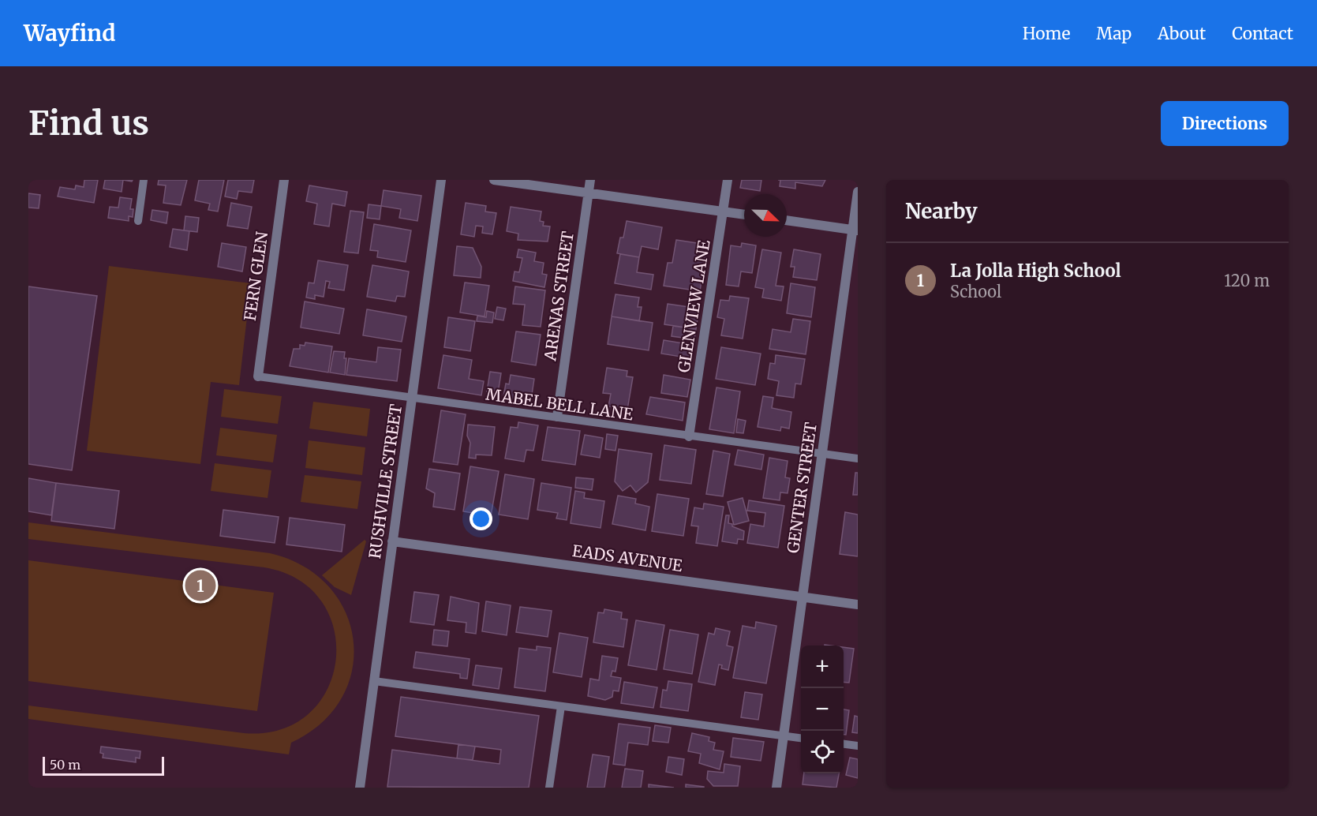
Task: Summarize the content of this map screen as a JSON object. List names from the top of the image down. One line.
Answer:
{"streets":{"street":["FERN GLEN","ARENAS STREET","GLENVIEW LANE","RUSHVILLE STREET","GENTER STREET","EADS AVENUE"],"lane":["MABEL BELL LANE"]},"crossings":[["FERN GLEN","MABEL BELL LANE"],["ARENAS STREET","MABEL BELL LANE"],["GLENVIEW LANE","MABEL BELL LANE"],["MABEL BELL LANE","RUSHVILLE STREET"],["MABEL BELL LANE","GENTER STREET"],["RUSHVILLE STREET","EADS AVENUE"],["GENTER STREET","EADS AVENUE"]],"scale_bar":"50 m","north":"bottom right","page":{"header":"Wayfind","nav":["Home","Map","About","Contact"],"buttons":"Directions","title":"Find us","heading":"Nearby","list":[{"mark":"1","name":"La Jolla High School","note":"School","value":"120 m"}],"pins":"1","map_buttons":["+","−"],"scale":"50 m"}}
